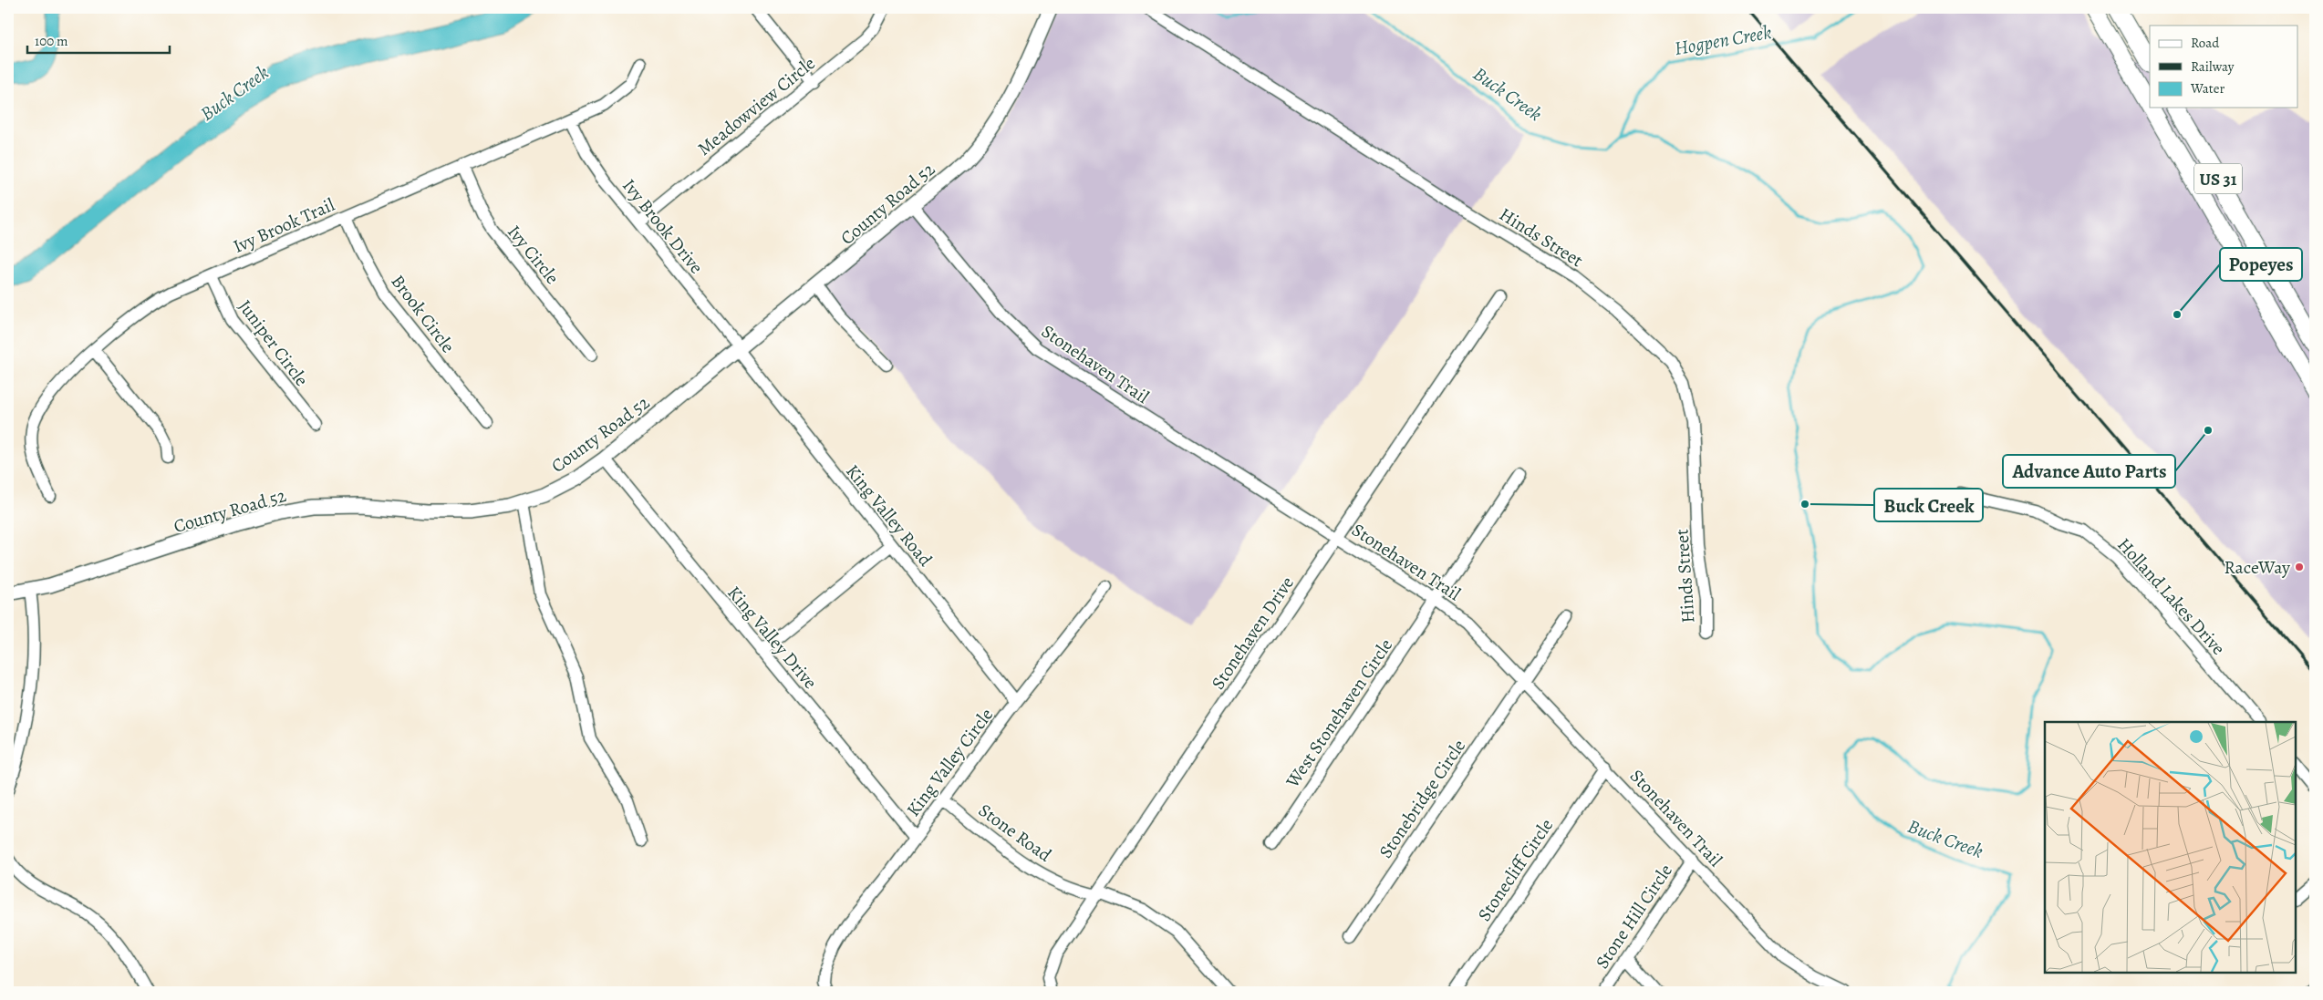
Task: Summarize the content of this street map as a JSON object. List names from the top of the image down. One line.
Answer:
{"streets":{"main road":["US 31"],"street":["Meadowview Circle","County Road 52","Ivy Brook Trail","Ivy Brook Drive","Hinds Street","Ivy Circle","Brook Circle","Juniper Circle","Stonehaven Trail","King Valley Road","Holland Lakes Drive","Stonehaven Drive","King Valley Drive","West Stonehaven Circle","King Valley Circle","Stonebridge Circle","Stone Road","Stonecliff Circle","Stone Hill Circle"]},"crossings":[["Meadowview Circle","Ivy Brook Drive"],["County Road 52","Ivy Brook Drive"],["County Road 52","Stonehaven Trail"],["County Road 52","King Valley Road"],["County Road 52","King Valley Drive"],["Ivy Brook Trail","Ivy Brook Drive"],["Ivy Brook Trail","Ivy Circle"],["Ivy Brook Trail","Brook Circle"],["Ivy Brook Trail","Juniper Circle"],["Ivy Brook Drive","King Valley Road"],["Stonehaven Trail","Stonehaven Drive"],["Stonehaven Trail","West Stonehaven Circle"],["Stonehaven Trail","Stonebridge Circle"],["Stonehaven Trail","Stonecliff Circle"],["Stonehaven Trail","Stone Hill Circle"],["King Valley Road","King Valley Circle"],["Stonehaven Drive","Stone Road"],["King Valley Drive","King Valley Circle"],["King Valley Circle","Stone Road"]],"water":["Hogpen Creek","Buck Creek"],"places":["Popeyes","Advance Auto Parts","Buck Creek","RaceWay"],"legend":["Road","Railway","Water"],"scale_bar":"100 m"}
